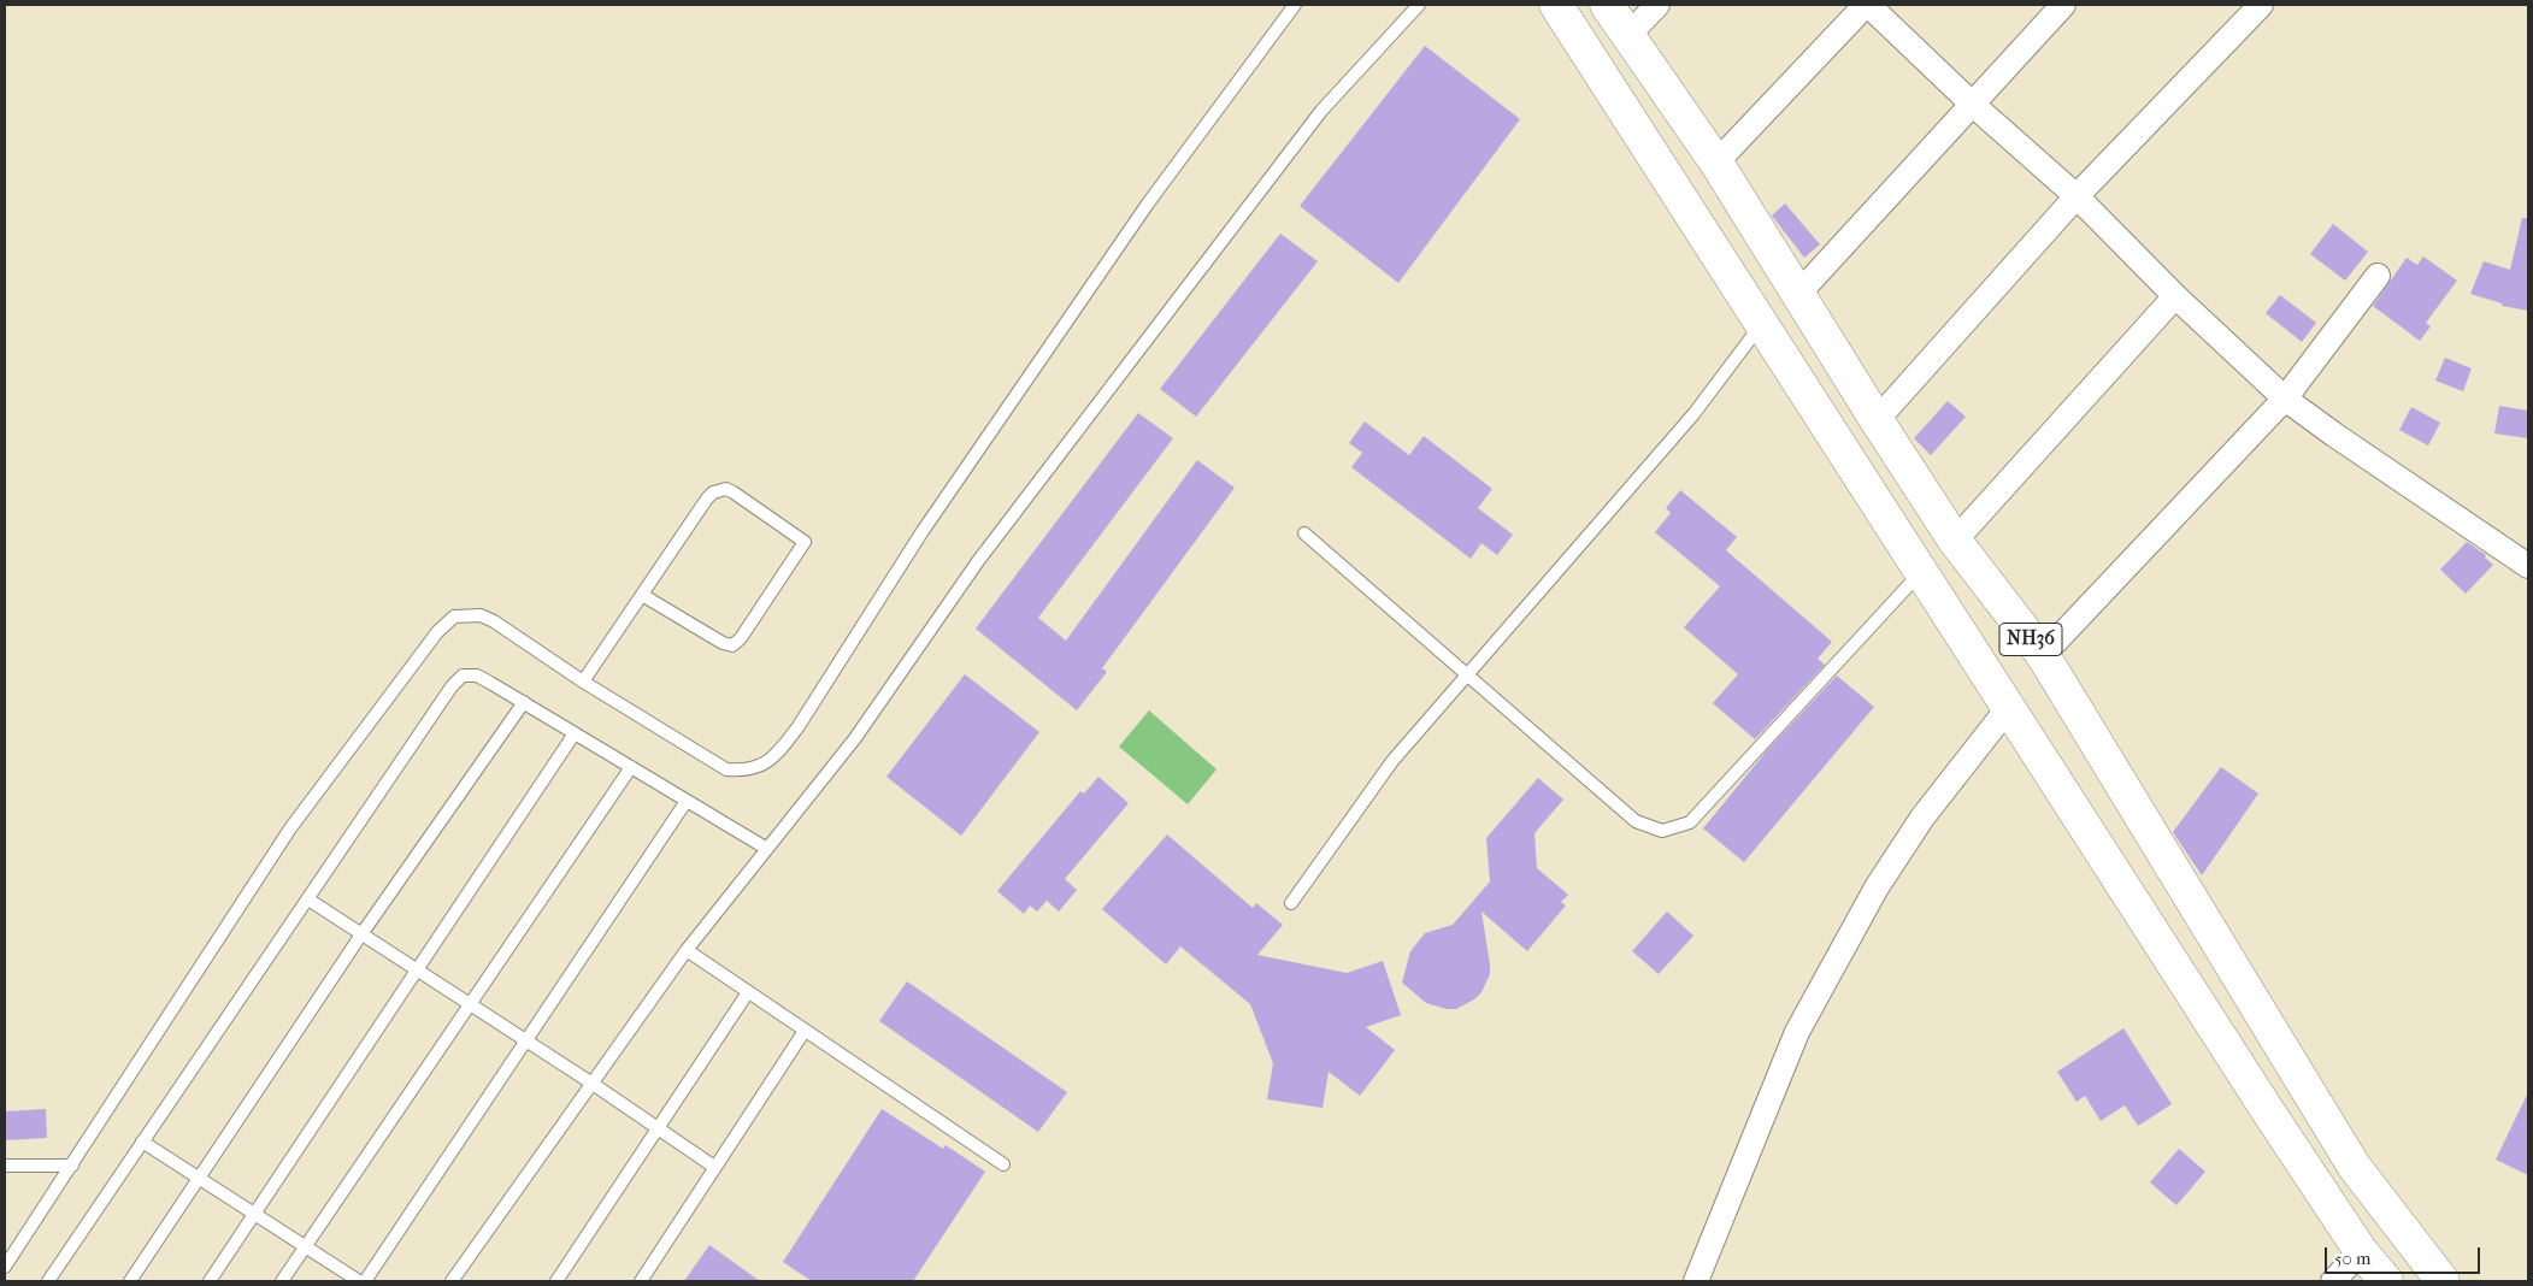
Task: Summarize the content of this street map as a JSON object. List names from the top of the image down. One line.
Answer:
{"streets":{"highway":["NH36"]},"scale_bar":"50 m"}
